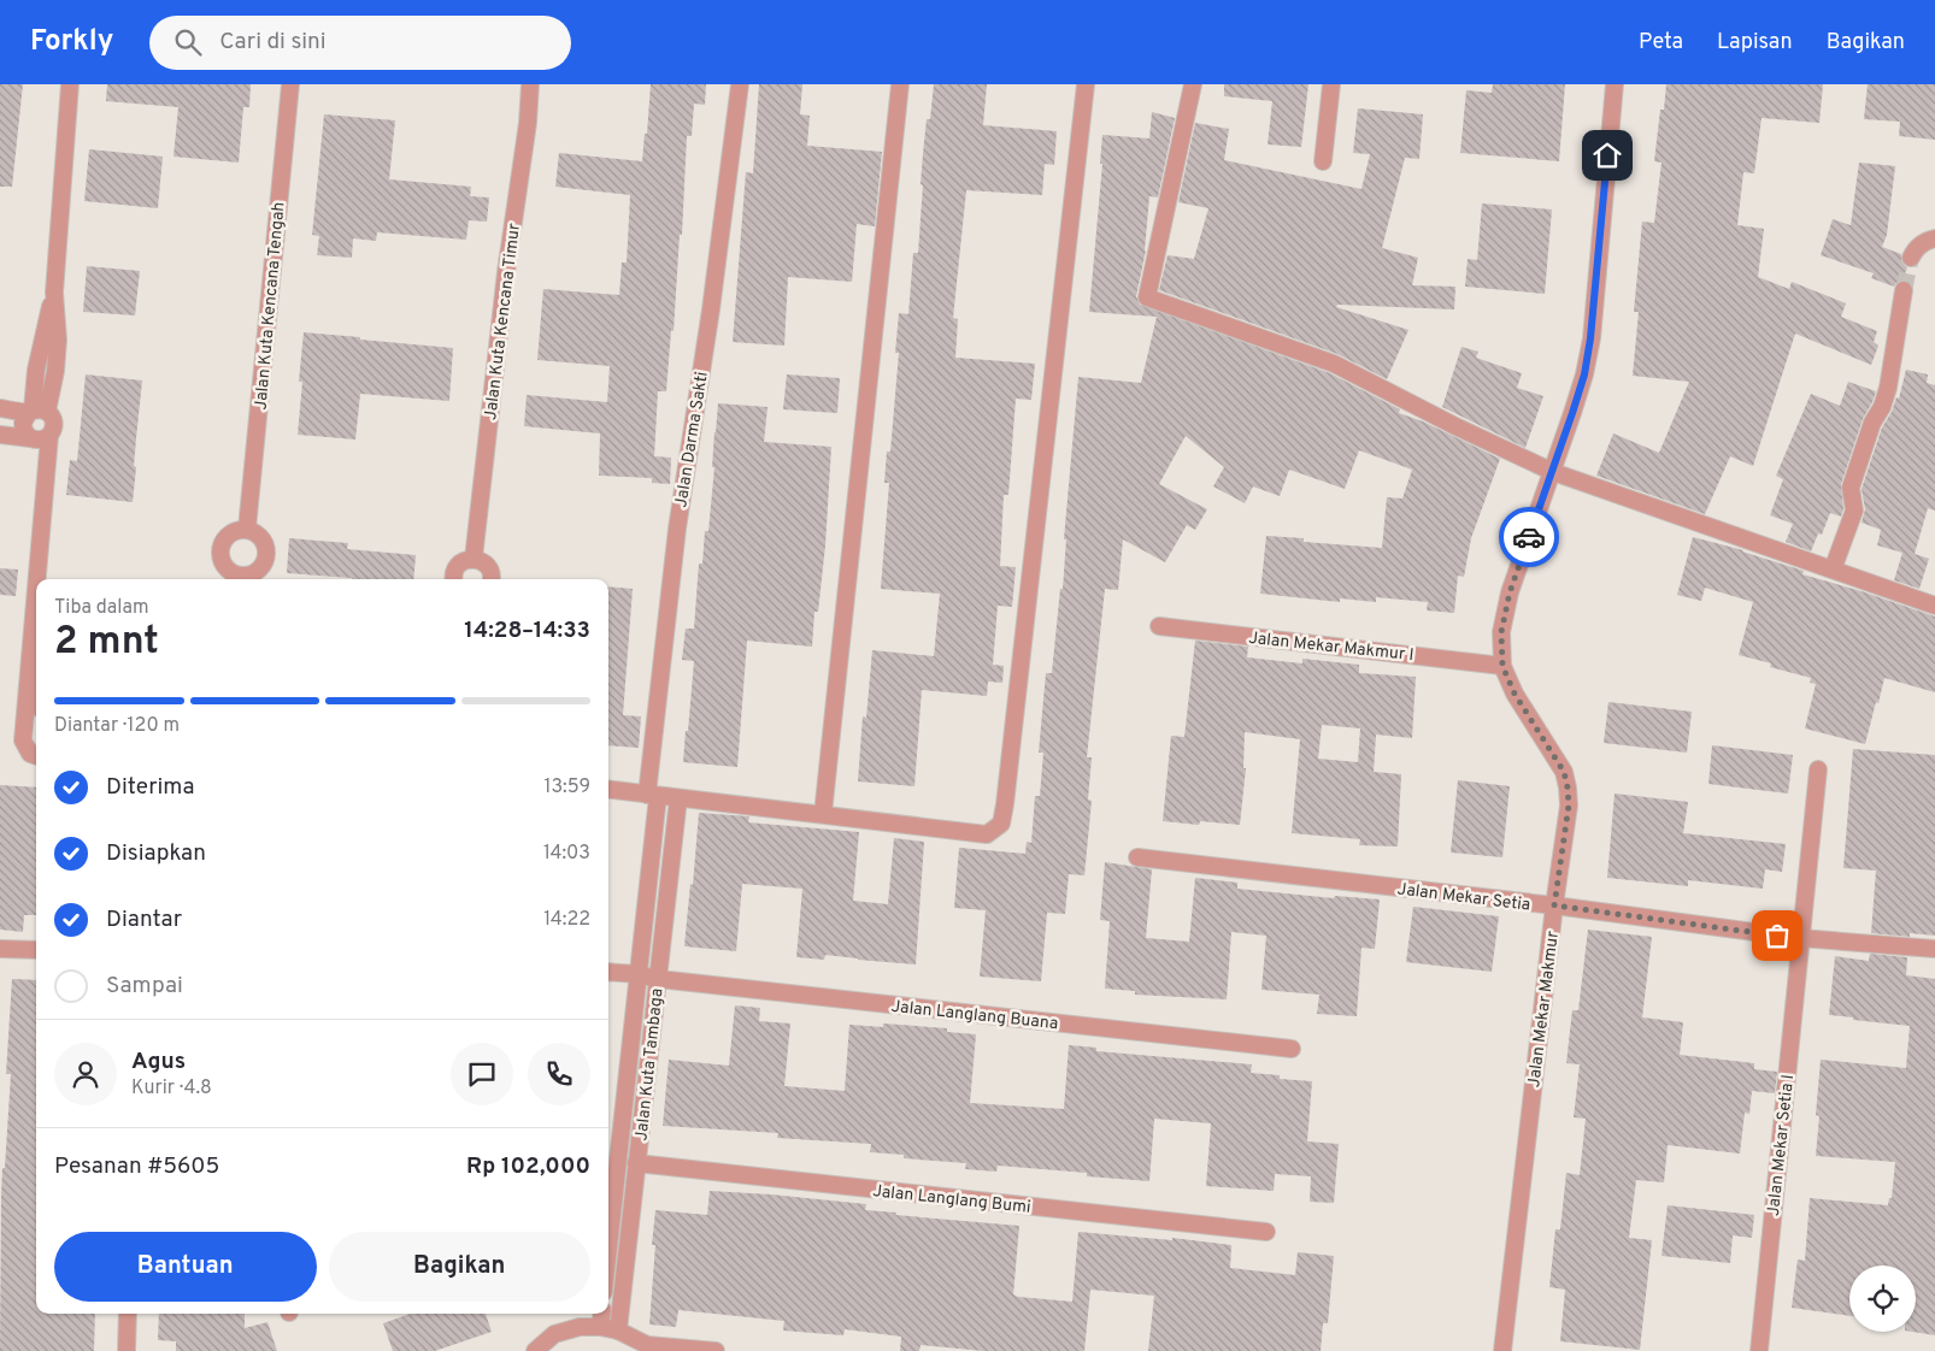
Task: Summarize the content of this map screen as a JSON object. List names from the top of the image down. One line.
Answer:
{"streets":{"street":["Jalan Kuta Kencana Tengah","Jalan Kuta Kencana Timur","Jalan Darma Sakti","Jalan Mekar Makmur I","Jalan Mekar Setia","Jalan Mekar Makmur","Jalan Langlang Buana","Jalan Kuta Tambaga","Jalan Mekar Setia I","Jalan Langlang Bumi"]},"crossings":[["Jalan Darma Sakti","Jalan Kuta Tambaga"],["Jalan Mekar Makmur I","Jalan Mekar Makmur"],["Jalan Mekar Setia","Jalan Mekar Makmur"],["Jalan Mekar Setia","Jalan Mekar Setia I"],["Jalan Langlang Buana","Jalan Kuta Tambaga"],["Jalan Kuta Tambaga","Jalan Langlang Bumi"]],"page":{"header":"Forkly","search":"Cari di sini","nav":["Peta","Lapisan","Bagikan"],"heading":["2 mnt","Tiba dalam","14:28–14:33"],"panel":["Agus","Kurir · 4.8","Pesanan #5605","Rp 102,000"],"bar":"Diantar · 120 m","list":[["Diterima","13:59"],["Disiapkan","14:03"],["Diantar","14:22"],"Sampai"],"buttons":["Bantuan","Bagikan"]}}
